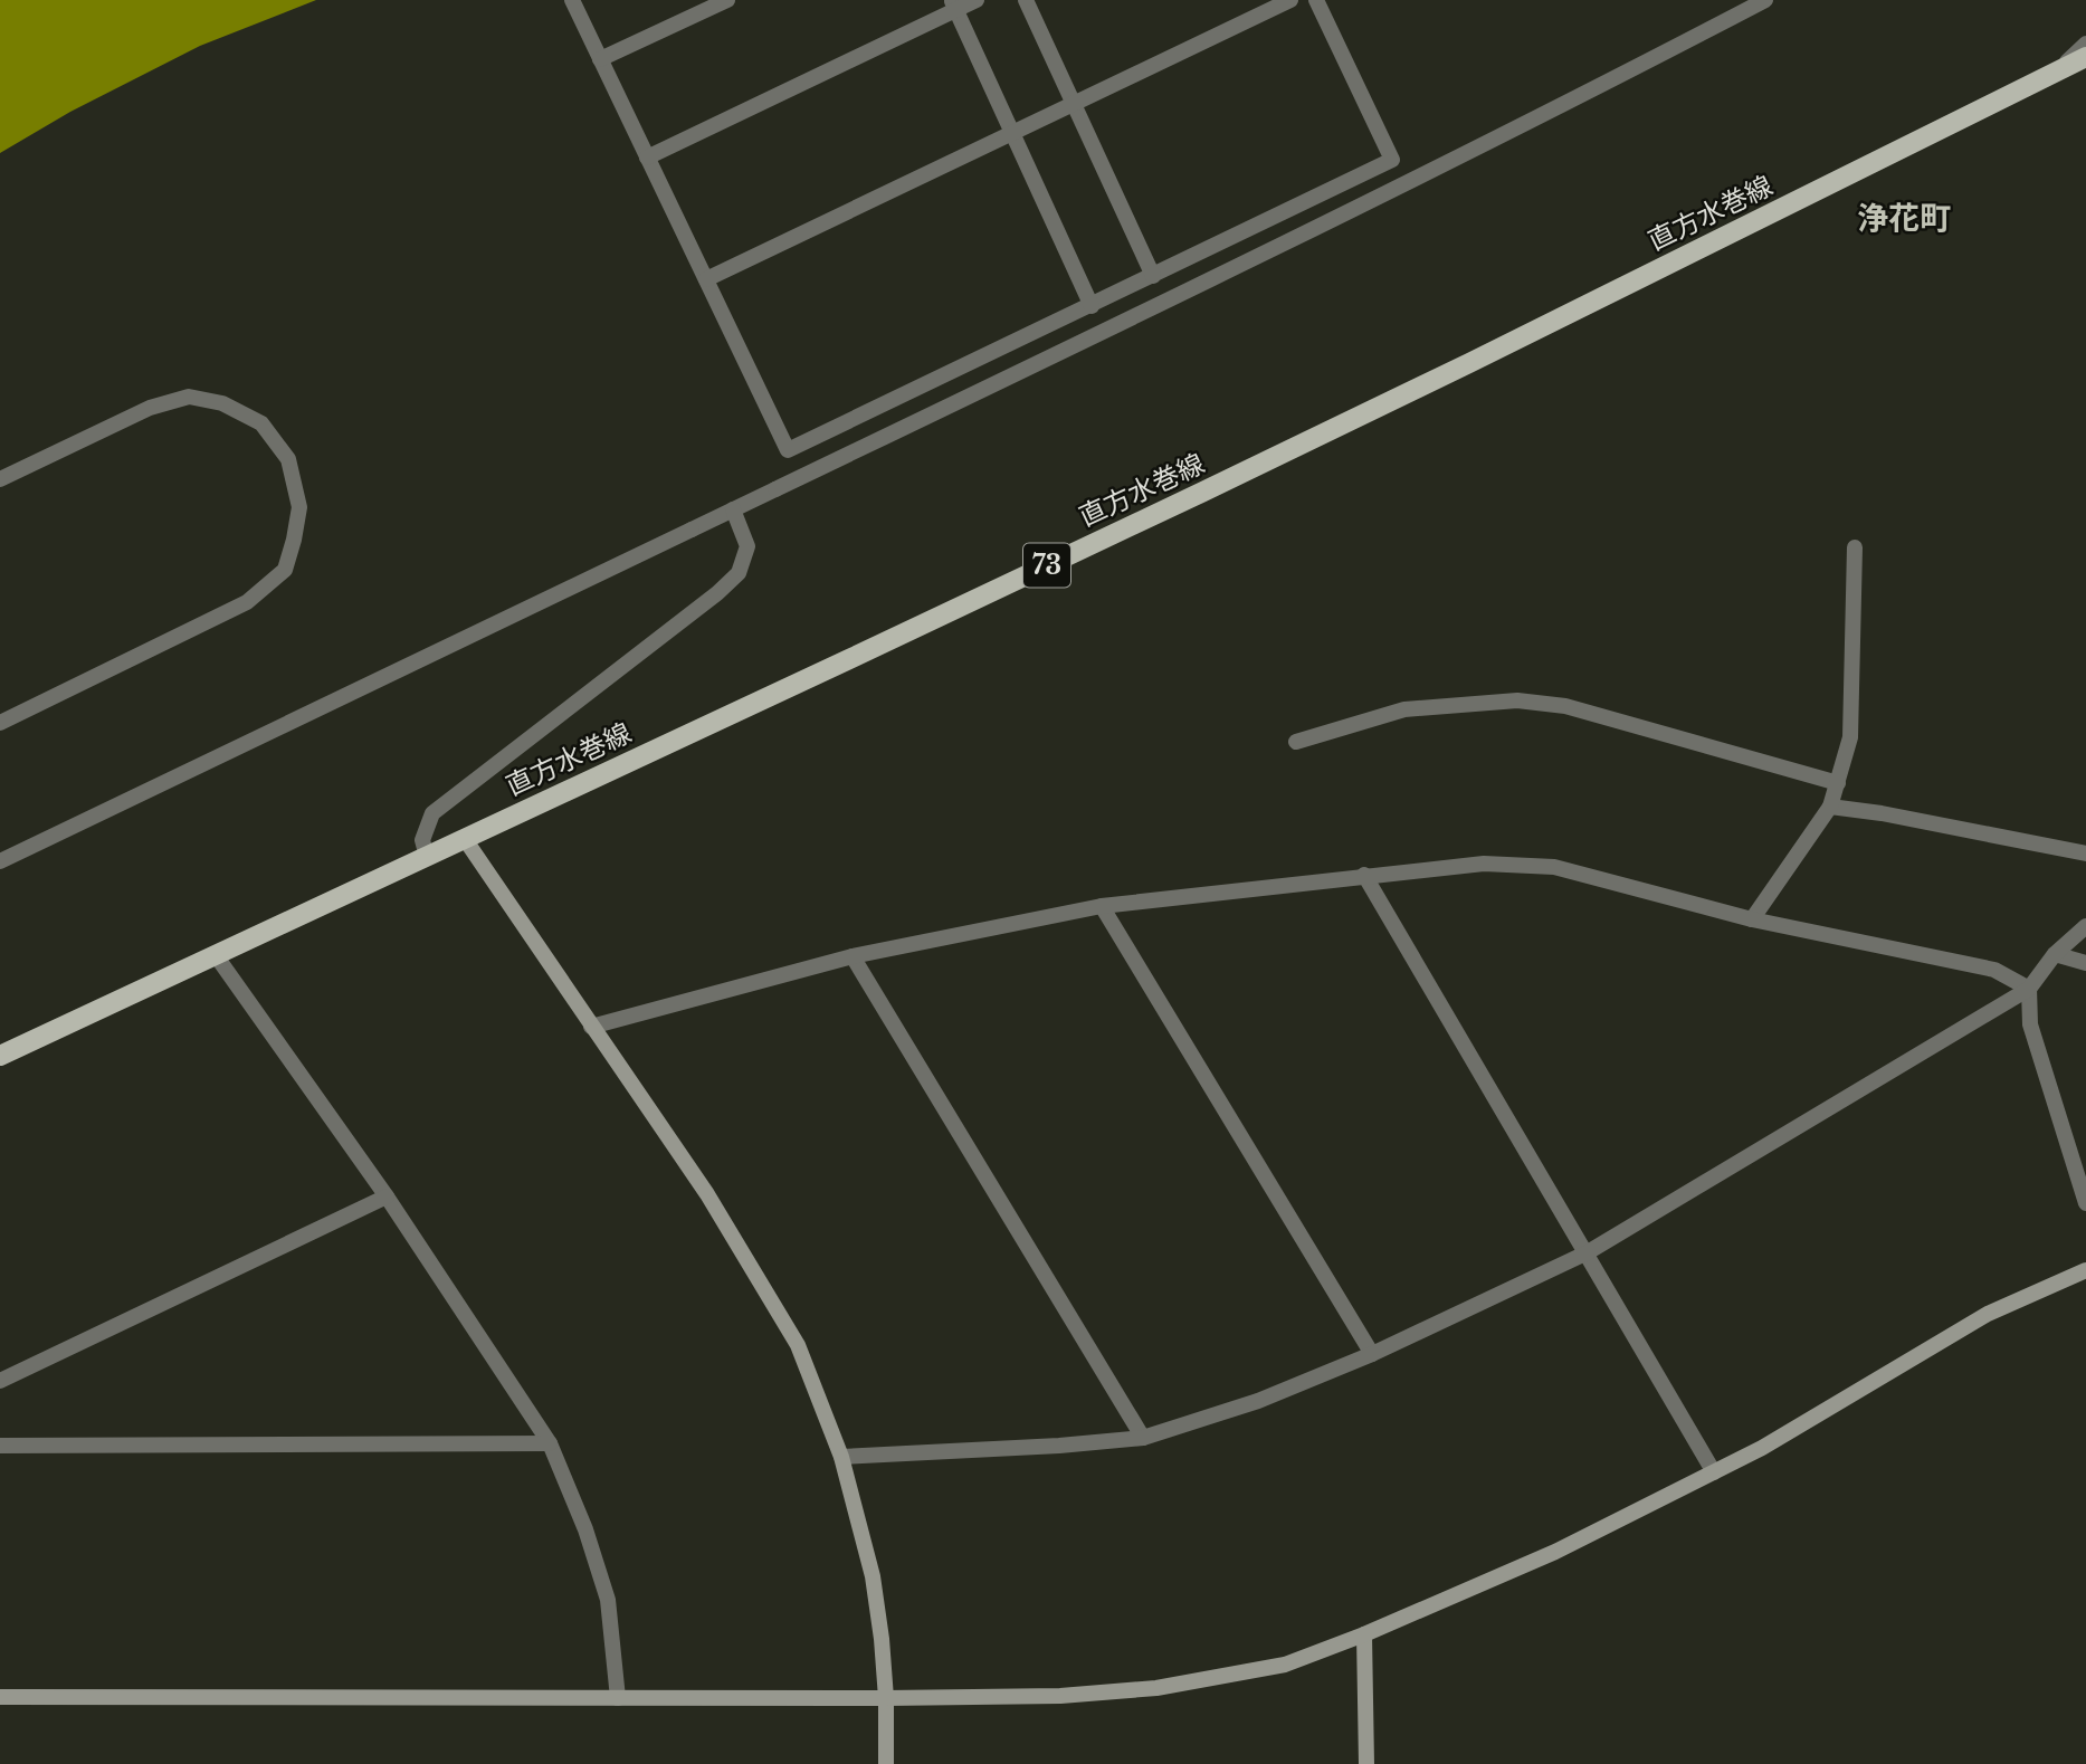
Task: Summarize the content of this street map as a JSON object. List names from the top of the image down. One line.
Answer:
{"streets":{"main road":["直方水巻線","73"]},"districts":["浄花町"]}
